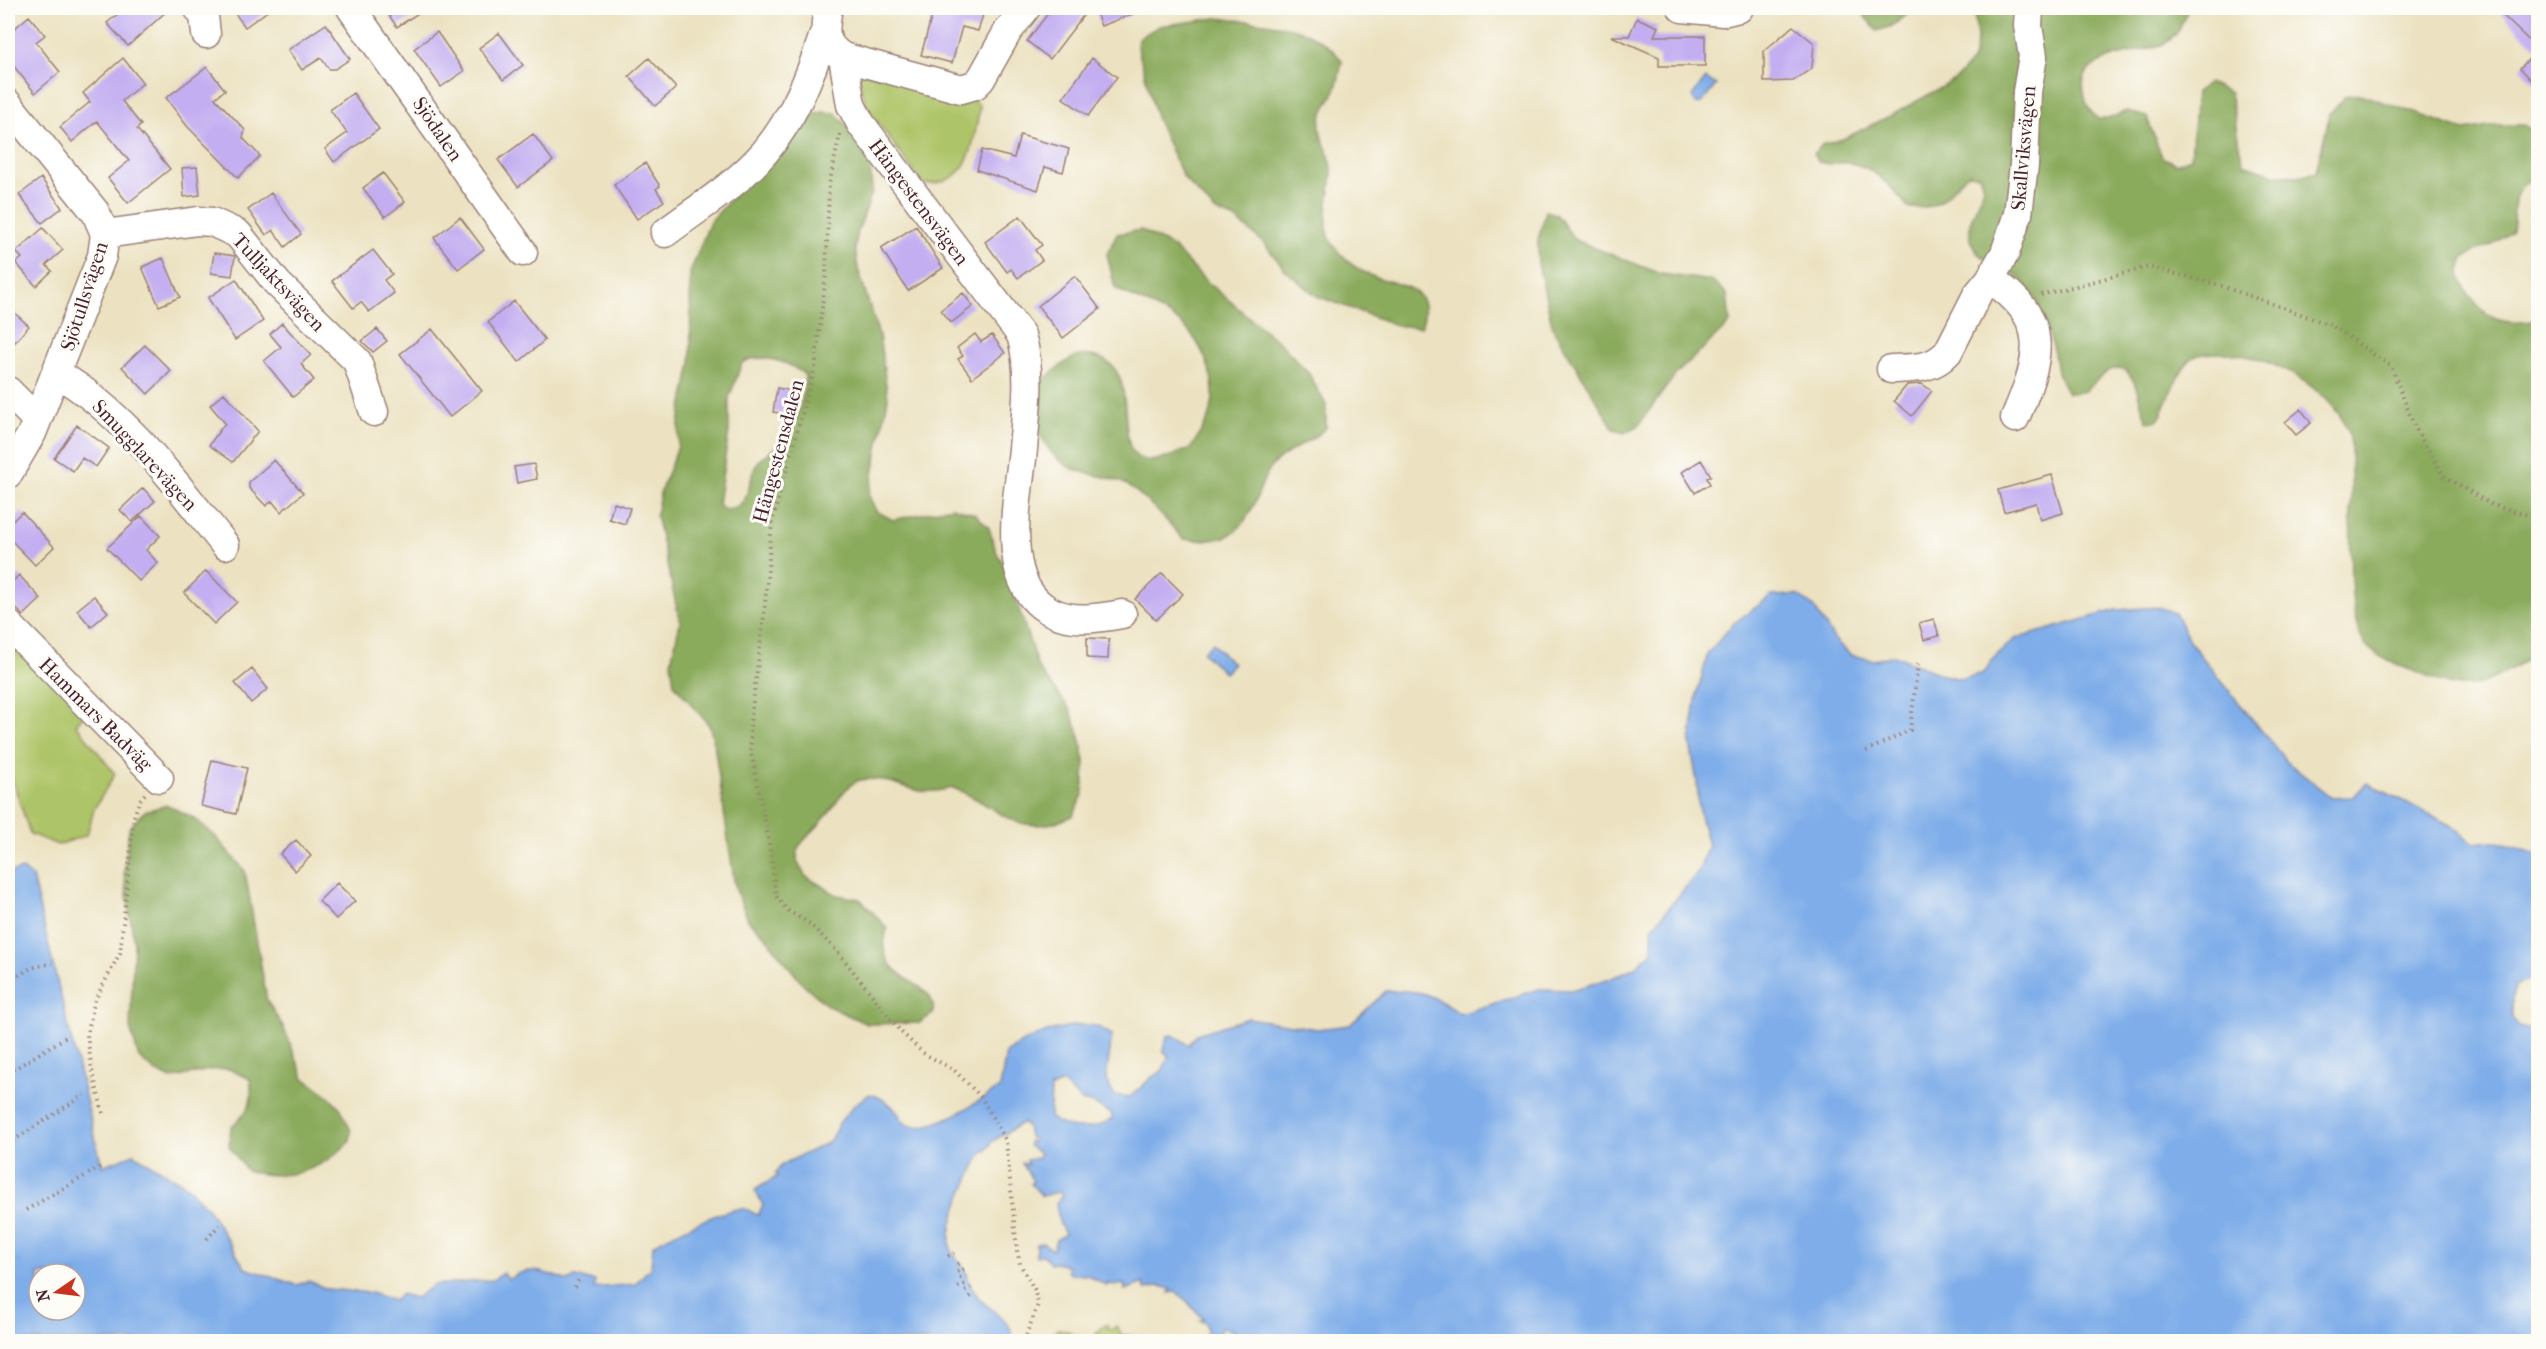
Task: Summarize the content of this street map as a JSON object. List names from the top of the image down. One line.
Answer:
{"streets":{"street":["Sjödalen","Skallviksvägen","Hängestensvägen","Tulljaktsvägen","Sjötullsvägen","Smugglarevägen","Hammars Badväg"],"path":["Hängestensdalen"]},"crossings":[["Hängestensvägen","Hängestensdalen"],["Tulljaktsvägen","Sjötullsvägen"],["Sjötullsvägen","Smugglarevägen"]],"north":"left"}
